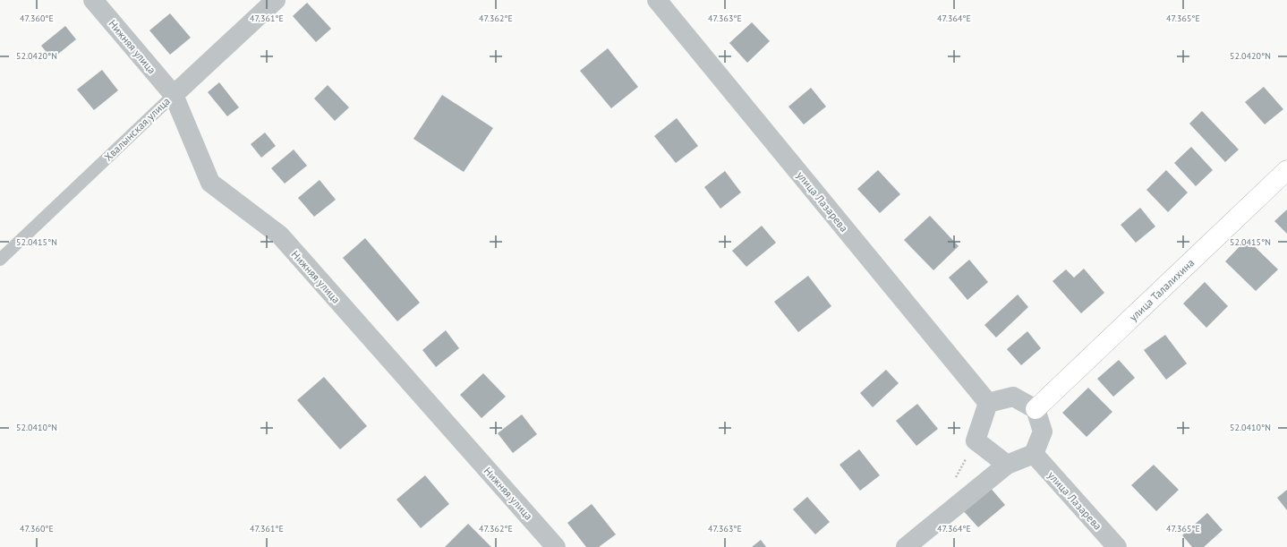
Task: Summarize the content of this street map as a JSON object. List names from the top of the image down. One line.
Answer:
{"streets":{"street":["Нижняя улица","Хвалынская улица","улица Лазарева","улица Талалихина"]},"crossings":[["Нижняя улица","Хвалынская улица"],["улица Лазарева","улица Талалихина"]],"coordinates":["47.360°E","47.361°E","47.362°E","47.363°E","47.364°E","47.365°E","52.0420°N","52.0415°N","52.0410°N"]}
